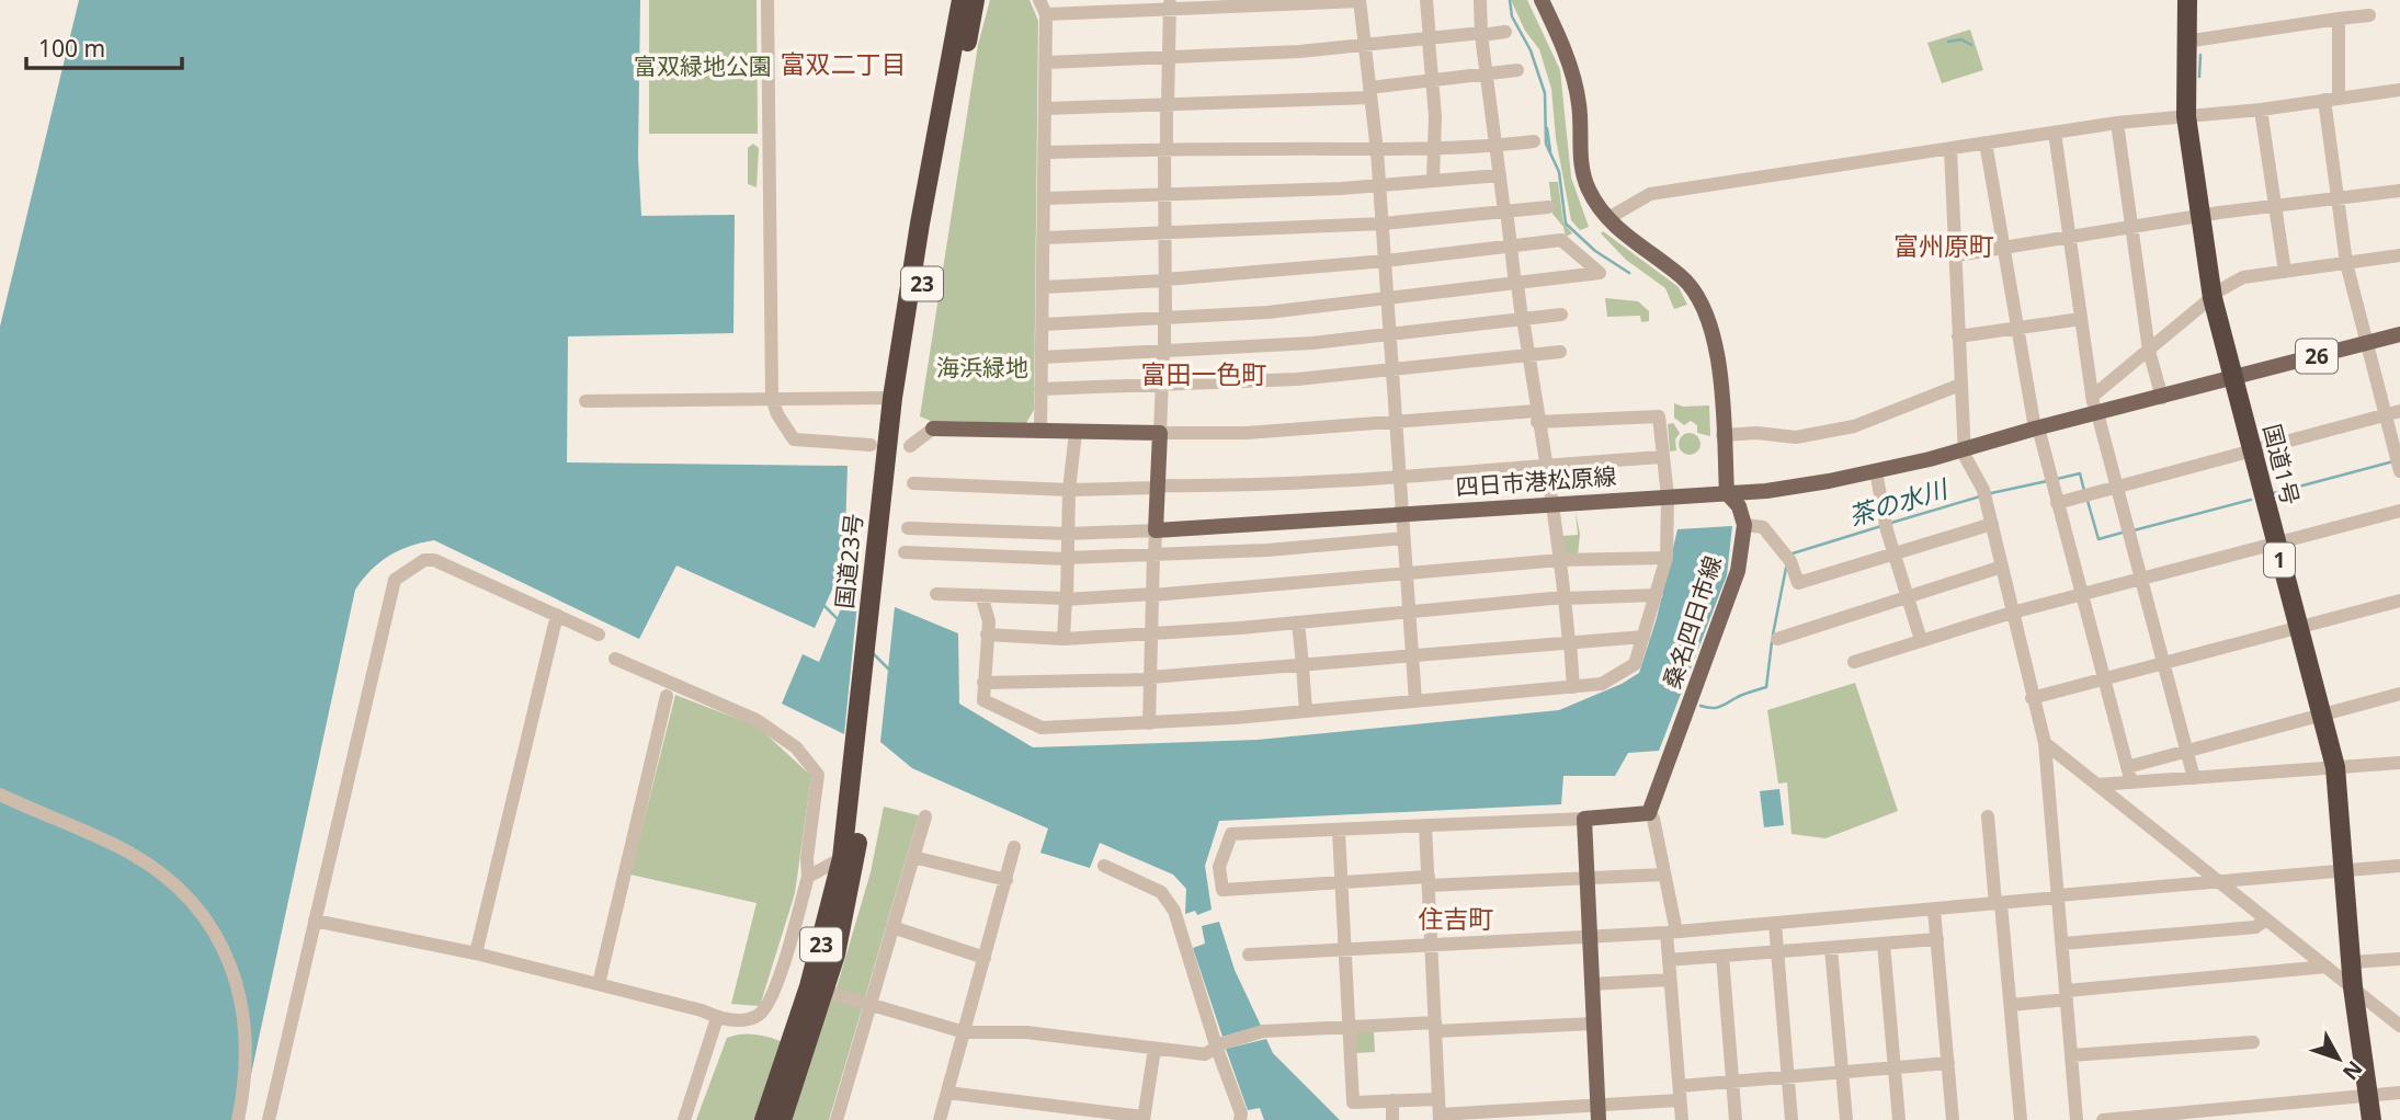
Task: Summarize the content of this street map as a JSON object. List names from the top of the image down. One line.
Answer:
{"streets":{"highway":["23","国道1号","1","国道23号"],"main road":["26","四日市港松原線","桑名四日市線"]},"crossings":[["26","国道1号"],["26","四日市港松原線"],["国道1号","四日市港松原線"]],"districts":["富双二丁目","富州原町","富田一色町","住吉町"],"water":["茶の水川"],"parks":["富双緑地公園","海浜緑地"],"scale_bar":"100 m","north":"bottom right"}
